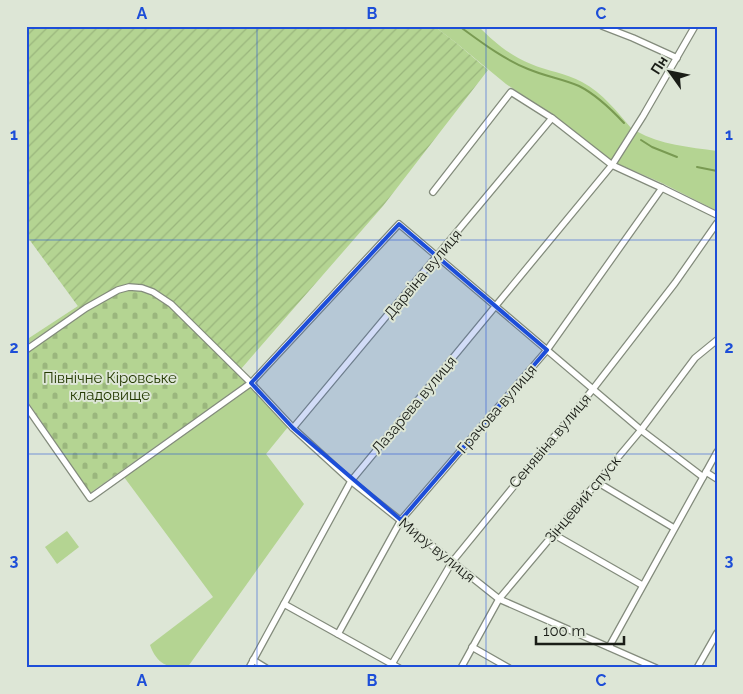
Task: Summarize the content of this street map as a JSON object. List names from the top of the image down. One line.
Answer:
{"streets":{"street":["Дарвіна вулиця","Лазарева вулиця","Грачова вулиця","Сенявіна вулиця","Зінцевий спуск","Миру вулиця"]},"crossings":[["Дарвіна вулиця","Миру вулиця"],["Лазарева вулиця","Миру вулиця"],["Грачова вулиця","Миру вулиця"],["Сенявіна вулиця","Миру вулиця"],["Зінцевий спуск","Миру вулиця"]],"parks":["Північне Кіровське кладовище"],"scale_bar":"100 m","north":"top left","grid":{"columns":["A","B","C"],"rows":["1","2","3"]}}
